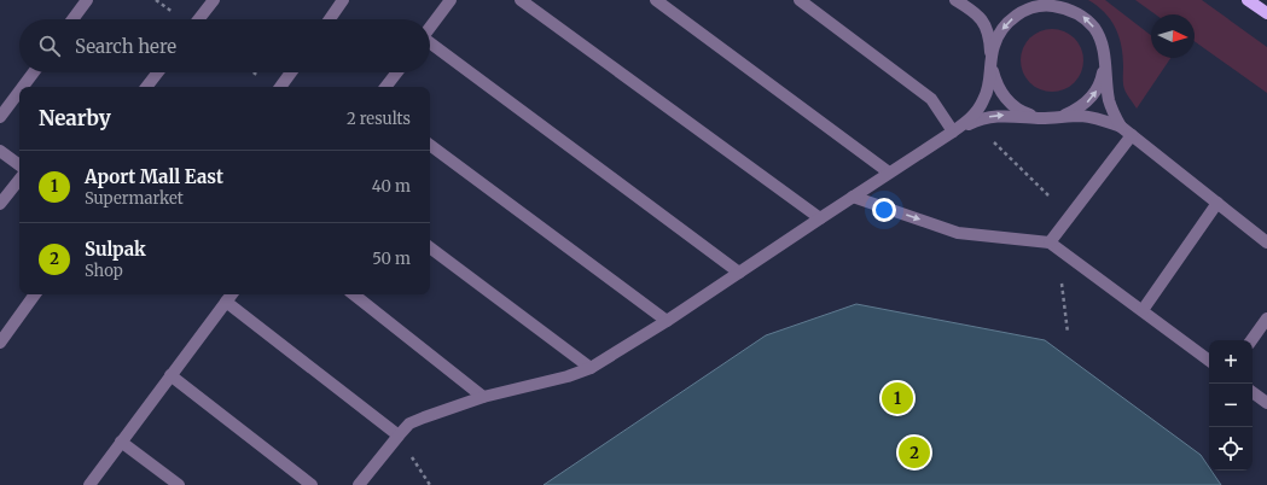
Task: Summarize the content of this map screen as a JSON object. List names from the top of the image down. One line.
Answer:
{"north":"right","page":{"search":"Search here","heading":["Nearby","2 results"],"list":[{"mark":"1","name":"Aport Mall East","note":"Supermarket","value":"40 m"},{"mark":"2","name":"Sulpak","note":"Shop","value":"50 m"}],"map_buttons":["+","−"],"pins":["1","2"]}}
